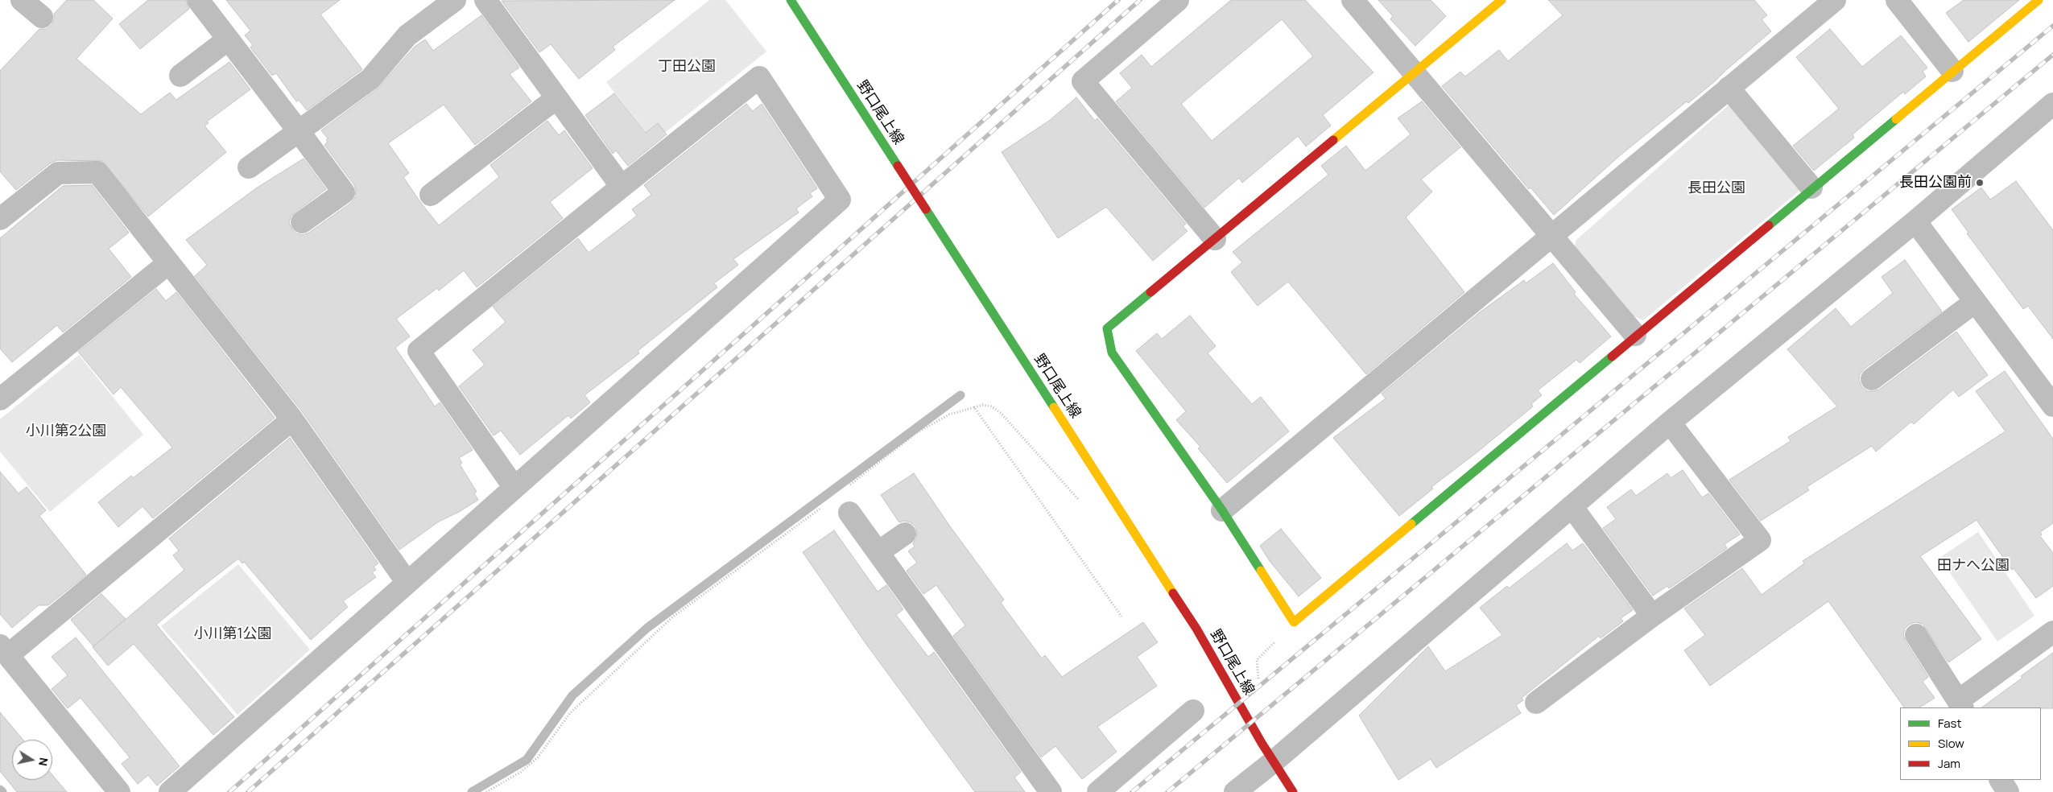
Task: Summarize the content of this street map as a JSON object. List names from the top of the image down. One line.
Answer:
{"streets":{"street":["野口尾上線"]},"parks":["丁田公園","長田公園","小川第2公園","田ナへ公園","小川第1公園"],"places":["長田公園前"],"legend":["Fast","Slow","Jam"],"north":"right"}
